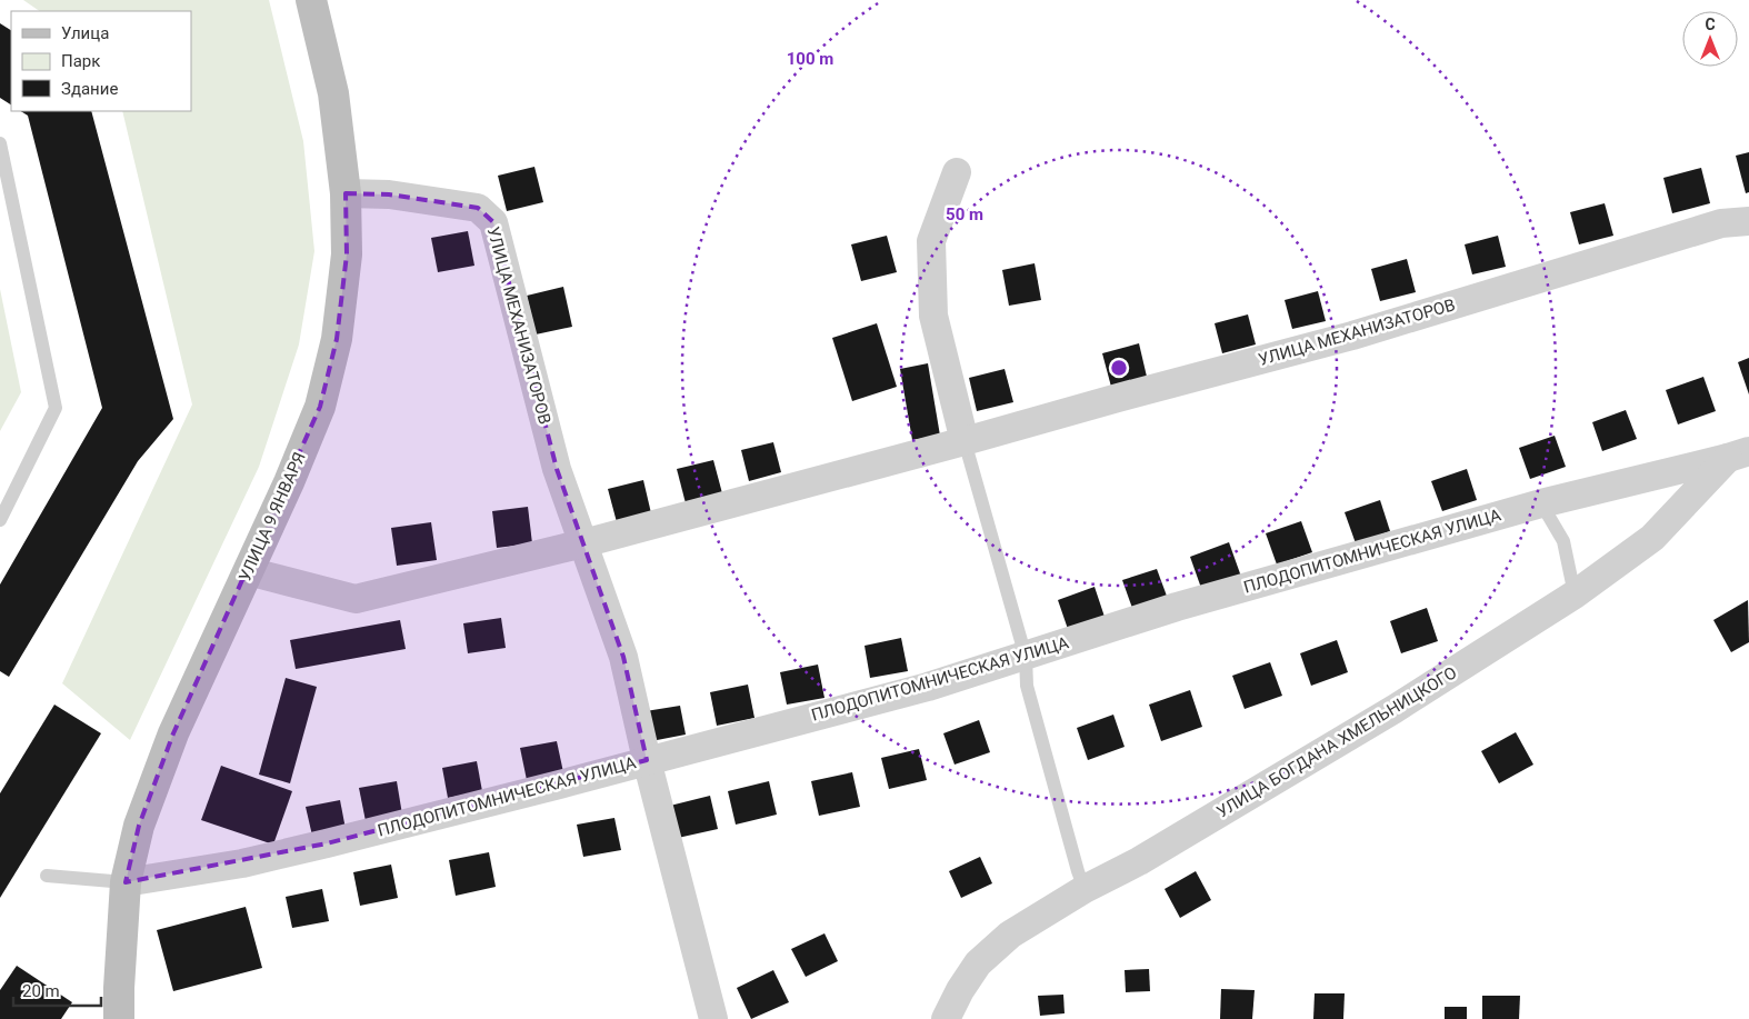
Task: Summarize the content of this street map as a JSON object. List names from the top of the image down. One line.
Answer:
{"streets":{"main road":["УЛИЦА 9 ЯНВАРЯ"],"street":["УЛИЦА МЕХАНИЗАТОРОВ","ПЛОДОПИТОМНИЧЕСКАЯ УЛИЦА","УЛИЦА БОГДАНА ХМЕЛЬНИЦКОГО"]},"crossings":[["УЛИЦА МЕХАНИЗАТОРОВ","УЛИЦА 9 ЯНВАРЯ"],["УЛИЦА 9 ЯНВАРЯ","ПЛОДОПИТОМНИЧЕСКАЯ УЛИЦА"],["ПЛОДОПИТОМНИЧЕСКАЯ УЛИЦА","УЛИЦА БОГДАНА ХМЕЛЬНИЦКОГО"]],"legend":["Улица","Парк","Здание"],"scale_bar":"20 m","north":"top","rings":["100 m","50 m"]}
